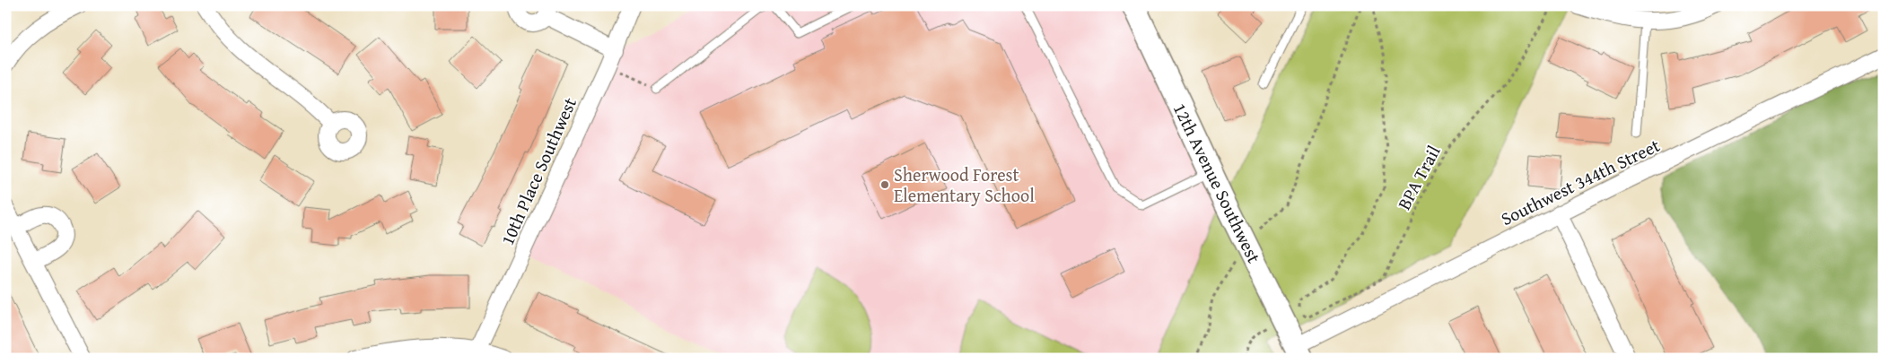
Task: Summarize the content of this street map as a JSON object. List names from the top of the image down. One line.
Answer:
{"streets":{"street":["10th Place Southwest","Southwest 344th Street","12th Avenue Southwest"],"path":["BPA Trail"]},"crossings":[["Southwest 344th Street","12th Avenue Southwest"]],"places":["Sherwood Forest Elementary School"]}
